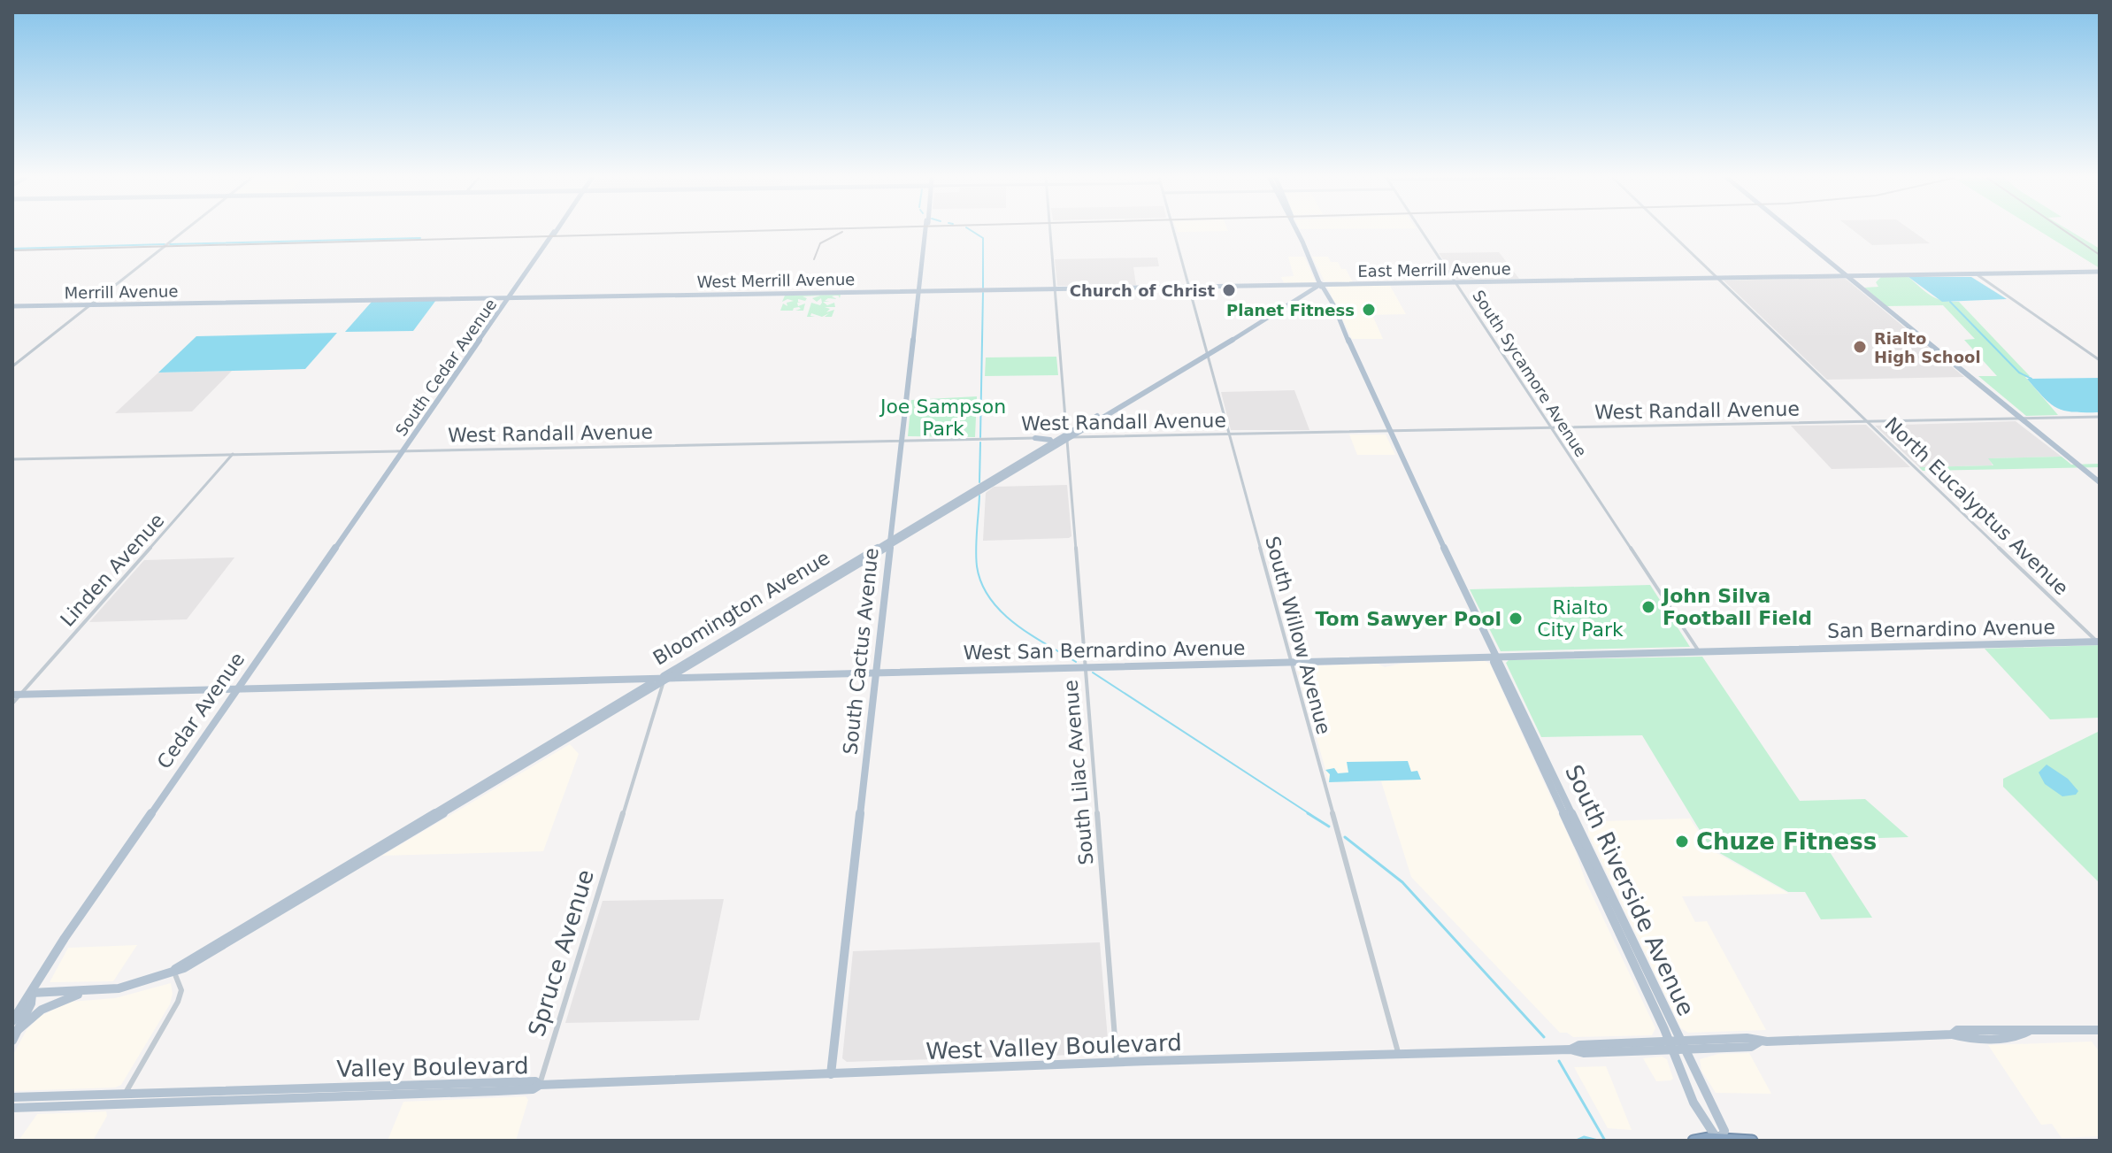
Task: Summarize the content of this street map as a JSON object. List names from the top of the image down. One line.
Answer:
{"streets":{"main road":["East Merrill Avenue","West Merrill Avenue","Merrill Avenue","South Cedar Avenue","Bloomington Avenue","San Bernardino Avenue","West San Bernardino Avenue","South Cactus Avenue","Cedar Avenue","South Riverside Avenue","West Valley Boulevard","Valley Boulevard"],"street":["South Sycamore Avenue","West Randall Avenue","North Eucalyptus Avenue","Linden Avenue","South Willow Avenue","South Lilac Avenue","Spruce Avenue"]},"crossings":[["East Merrill Avenue","West Merrill Avenue"],["East Merrill Avenue","South Sycamore Avenue"],["East Merrill Avenue","North Eucalyptus Avenue"],["East Merrill Avenue","Bloomington Avenue"],["East Merrill Avenue","South Riverside Avenue"],["West Merrill Avenue","Merrill Avenue"],["West Merrill Avenue","South Cedar Avenue"],["West Merrill Avenue","Bloomington Avenue"],["West Merrill Avenue","South Willow Avenue"],["West Merrill Avenue","South Cactus Avenue"],["West Merrill Avenue","South Lilac Avenue"],["West Merrill Avenue","South Riverside Avenue"],["South Cedar Avenue","West Randall Avenue"],["South Cedar Avenue","Cedar Avenue"],["South Sycamore Avenue","West Randall Avenue"],["South Sycamore Avenue","San Bernardino Avenue"],["West Randall Avenue","North Eucalyptus Avenue"],["West Randall Avenue","Linden Avenue"],["West Randall Avenue","Bloomington Avenue"],["West Randall Avenue","South Willow Avenue"],["West Randall Avenue","South Cactus Avenue"],["West Randall Avenue","Cedar Avenue"],["West Randall Avenue","South Lilac Avenue"],["West Randall Avenue","South Riverside Avenue"],["North Eucalyptus Avenue","San Bernardino Avenue"],["Bloomington Avenue","South Willow Avenue"],["Bloomington Avenue","West San Bernardino Avenue"],["Bloomington Avenue","South Cactus Avenue"],["Bloomington Avenue","Cedar Avenue"],["Bloomington Avenue","South Lilac Avenue"],["Bloomington Avenue","South Riverside Avenue"],["Bloomington Avenue","Spruce Avenue"],["San Bernardino Avenue","West San Bernardino Avenue"],["San Bernardino Avenue","South Riverside Avenue"],["South Willow Avenue","West San Bernardino Avenue"],["South Willow Avenue","West Valley Boulevard"],["West San Bernardino Avenue","South Cactus Avenue"],["West San Bernardino Avenue","Cedar Avenue"],["West San Bernardino Avenue","South Lilac Avenue"],["West San Bernardino Avenue","South Riverside Avenue"],["West San Bernardino Avenue","Spruce Avenue"],["South Cactus Avenue","West Valley Boulevard"],["South Lilac Avenue","West Valley Boulevard"],["South Riverside Avenue","West Valley Boulevard"],["Spruce Avenue","West Valley Boulevard"],["Spruce Avenue","Valley Boulevard"],["West Valley Boulevard","Valley Boulevard"]],"parks":["Joe Sampson Park","Rialto City Park"],"places":["Church of Christ","Planet Fitness","Rialto High School","John Silva Football Field","Tom Sawyer Pool","Chuze Fitness"]}
